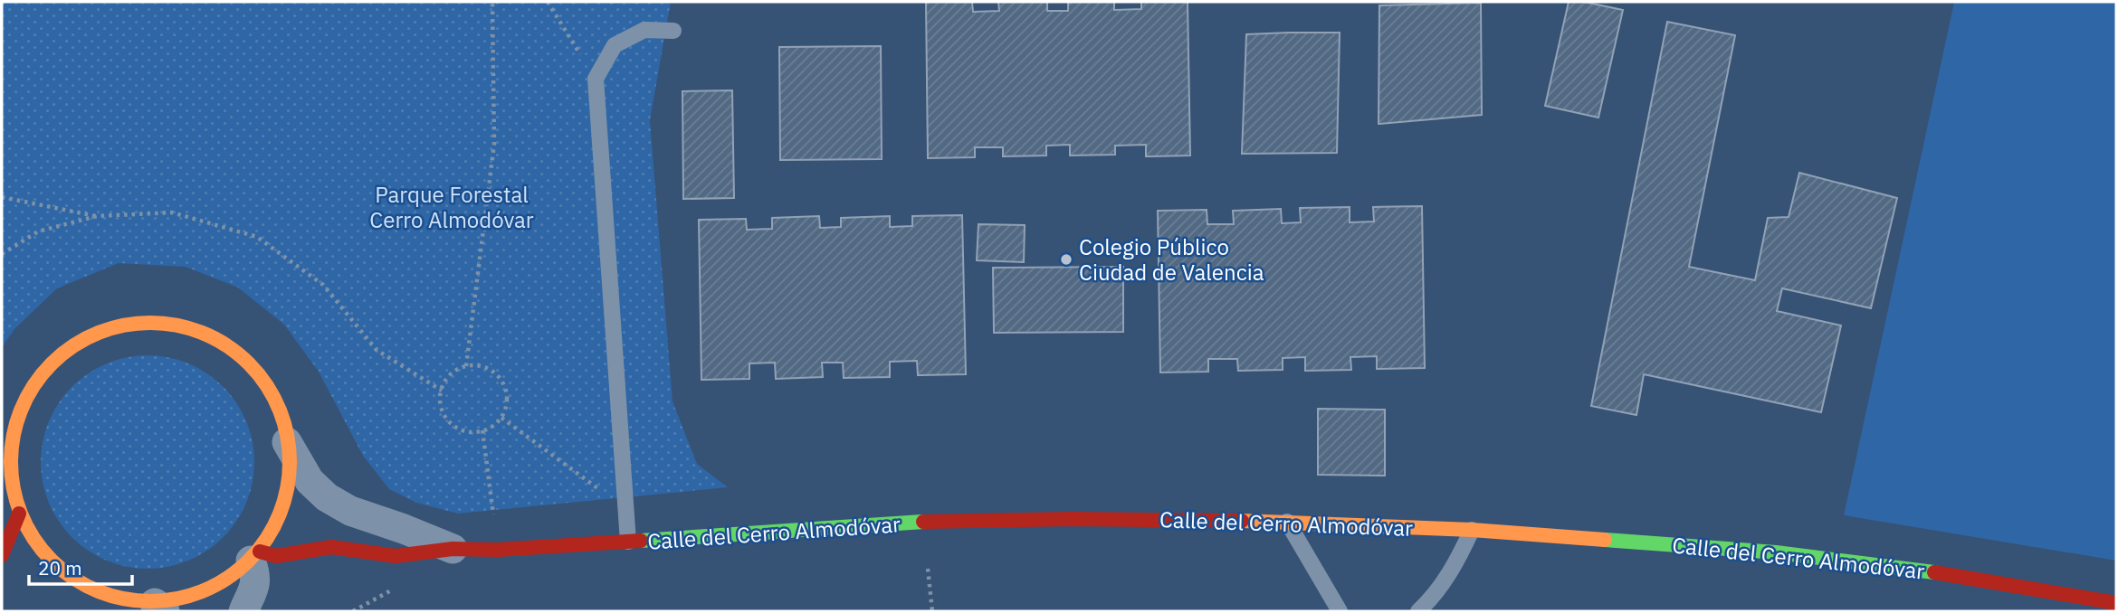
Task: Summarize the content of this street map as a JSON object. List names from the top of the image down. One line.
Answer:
{"streets":{"main road":["Calle del Cerro Almodóvar"]},"parks":["Parque Forestal Cerro Almodóvar"],"places":["Colegio Público Ciudad de Valencia"],"scale_bar":"20 m"}
